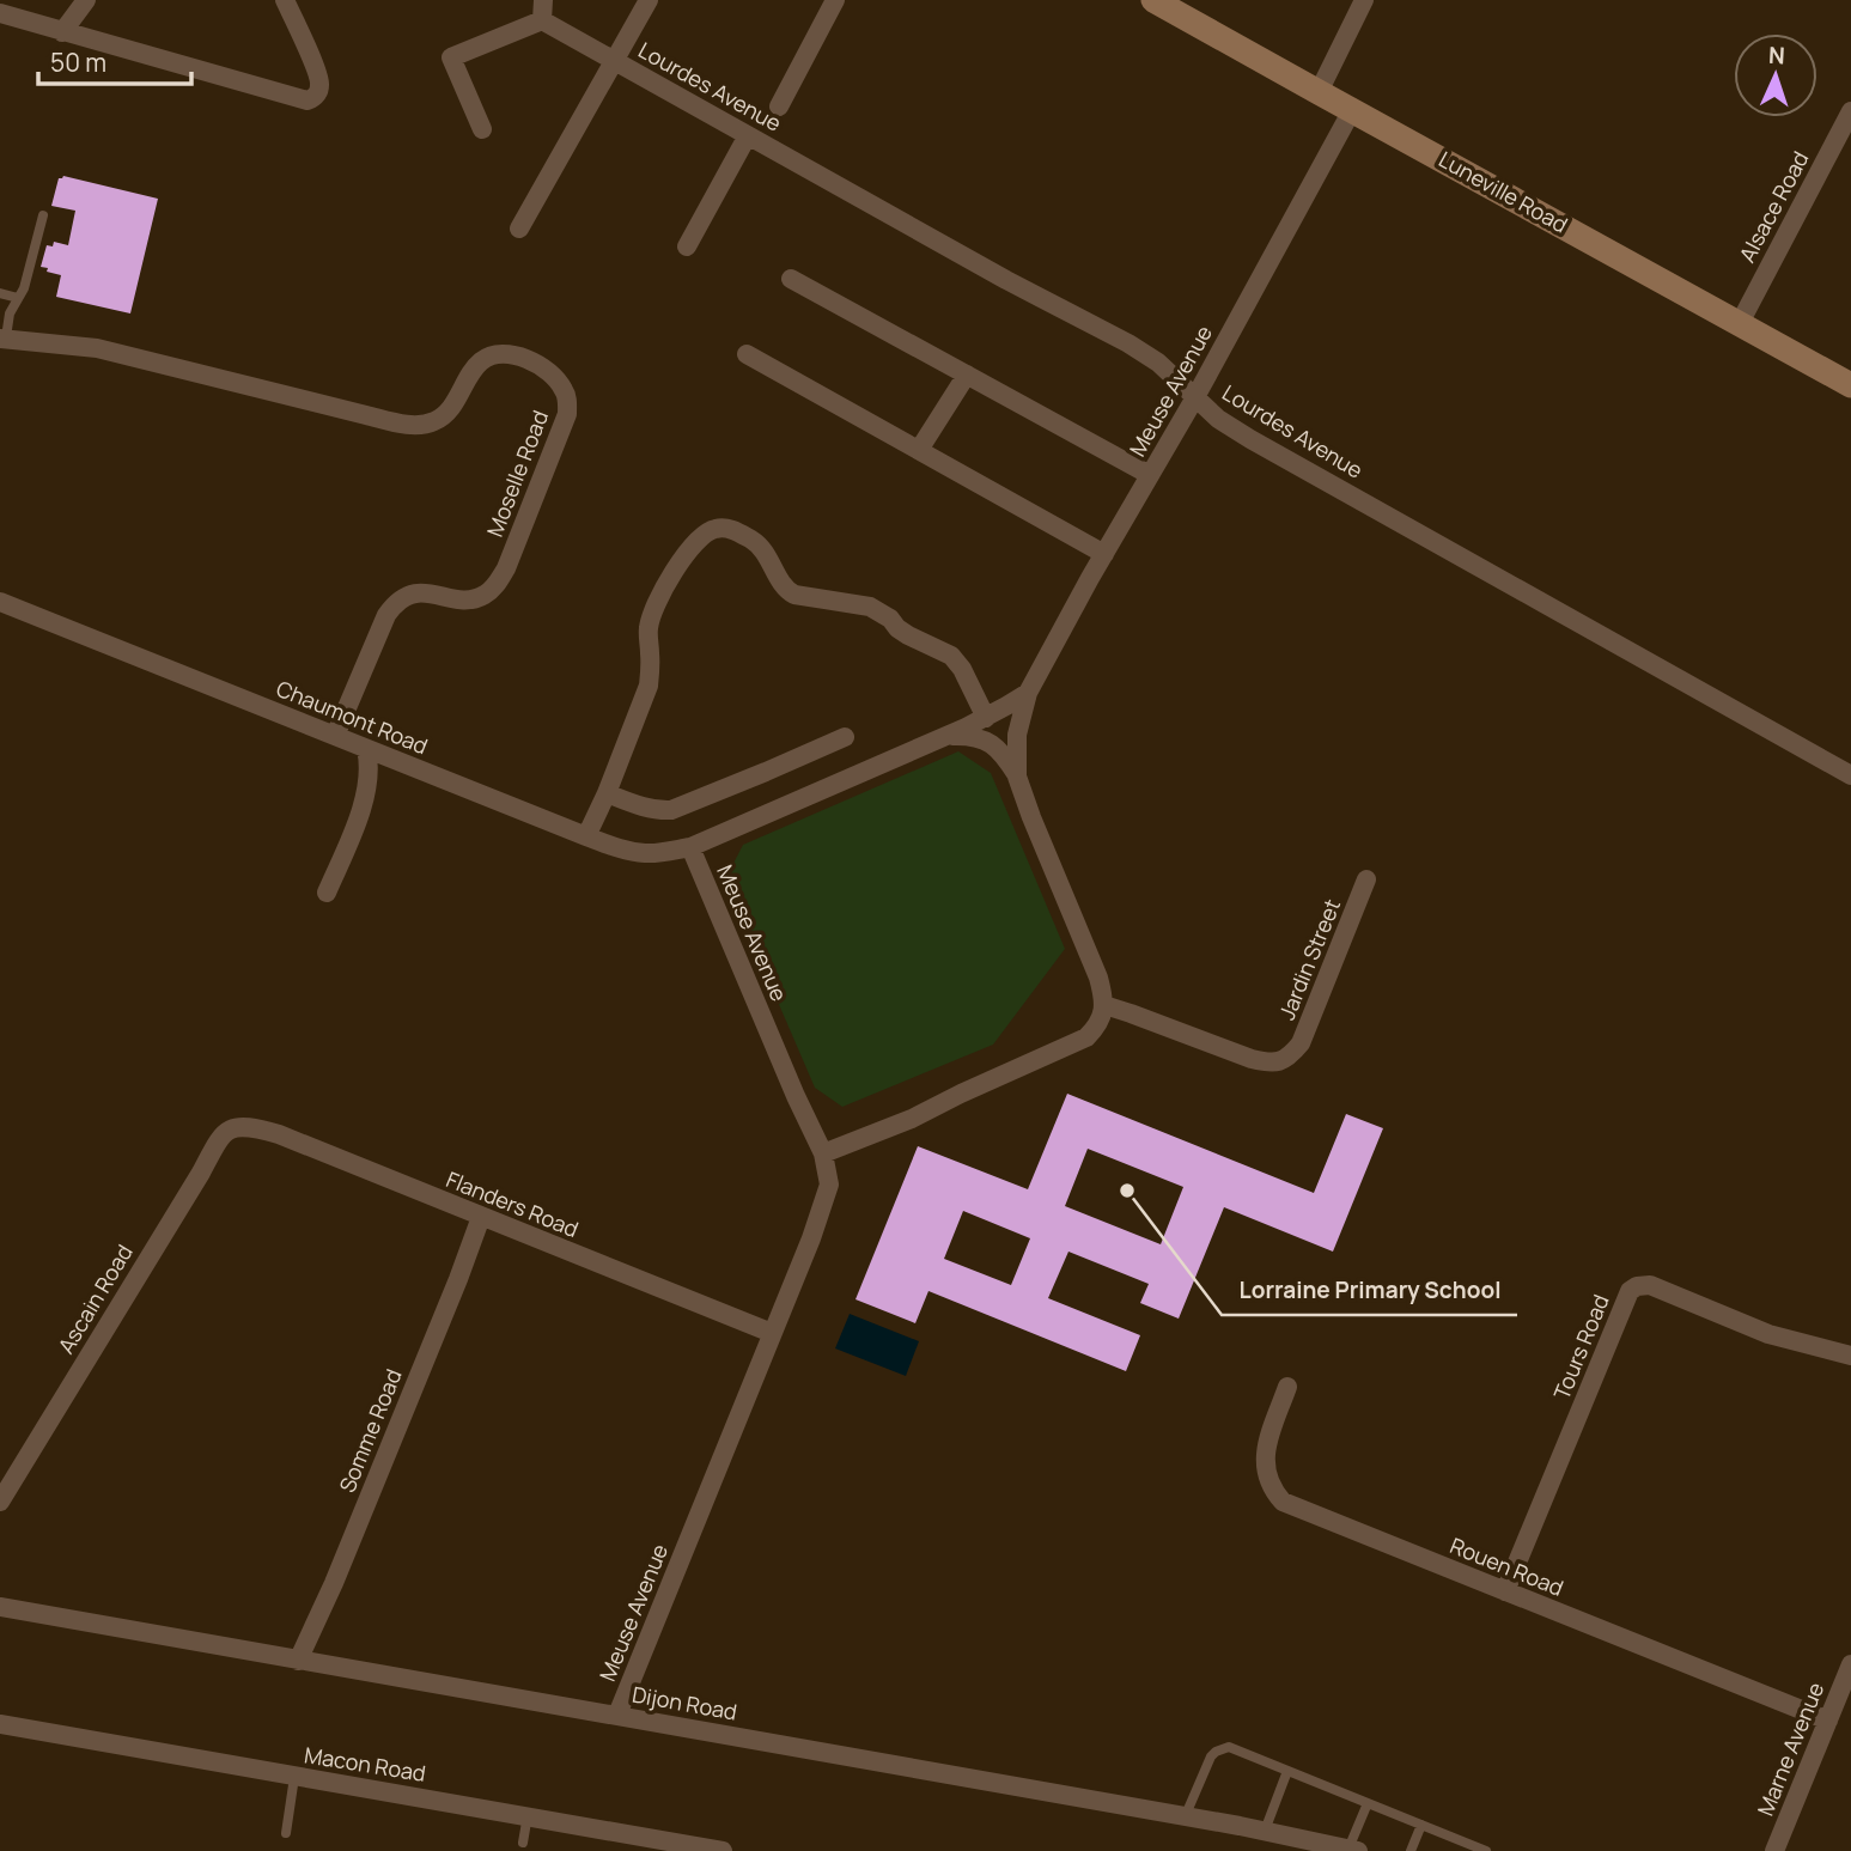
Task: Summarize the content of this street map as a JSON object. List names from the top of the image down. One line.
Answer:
{"streets":{"street":["Lourdes Avenue","Luneville Road","Alsace Road","Meuse Avenue","Moselle Road","Chaumont Road","Jardin Street","Flanders Road","Ascain Road","Tours Road","Somme Road","Rouen Road","Dijon Road","Marne Avenue","Macon Road"]},"crossings":[["Lourdes Avenue","Meuse Avenue"],["Luneville Road","Alsace Road"],["Luneville Road","Meuse Avenue"],["Meuse Avenue","Chaumont Road"],["Meuse Avenue","Jardin Street"],["Meuse Avenue","Flanders Road"],["Meuse Avenue","Dijon Road"],["Moselle Road","Chaumont Road"],["Flanders Road","Ascain Road"],["Flanders Road","Somme Road"],["Tours Road","Rouen Road"],["Somme Road","Dijon Road"],["Rouen Road","Marne Avenue"]],"places":["Lorraine Primary School"],"scale_bar":"50 m","north":"top"}
